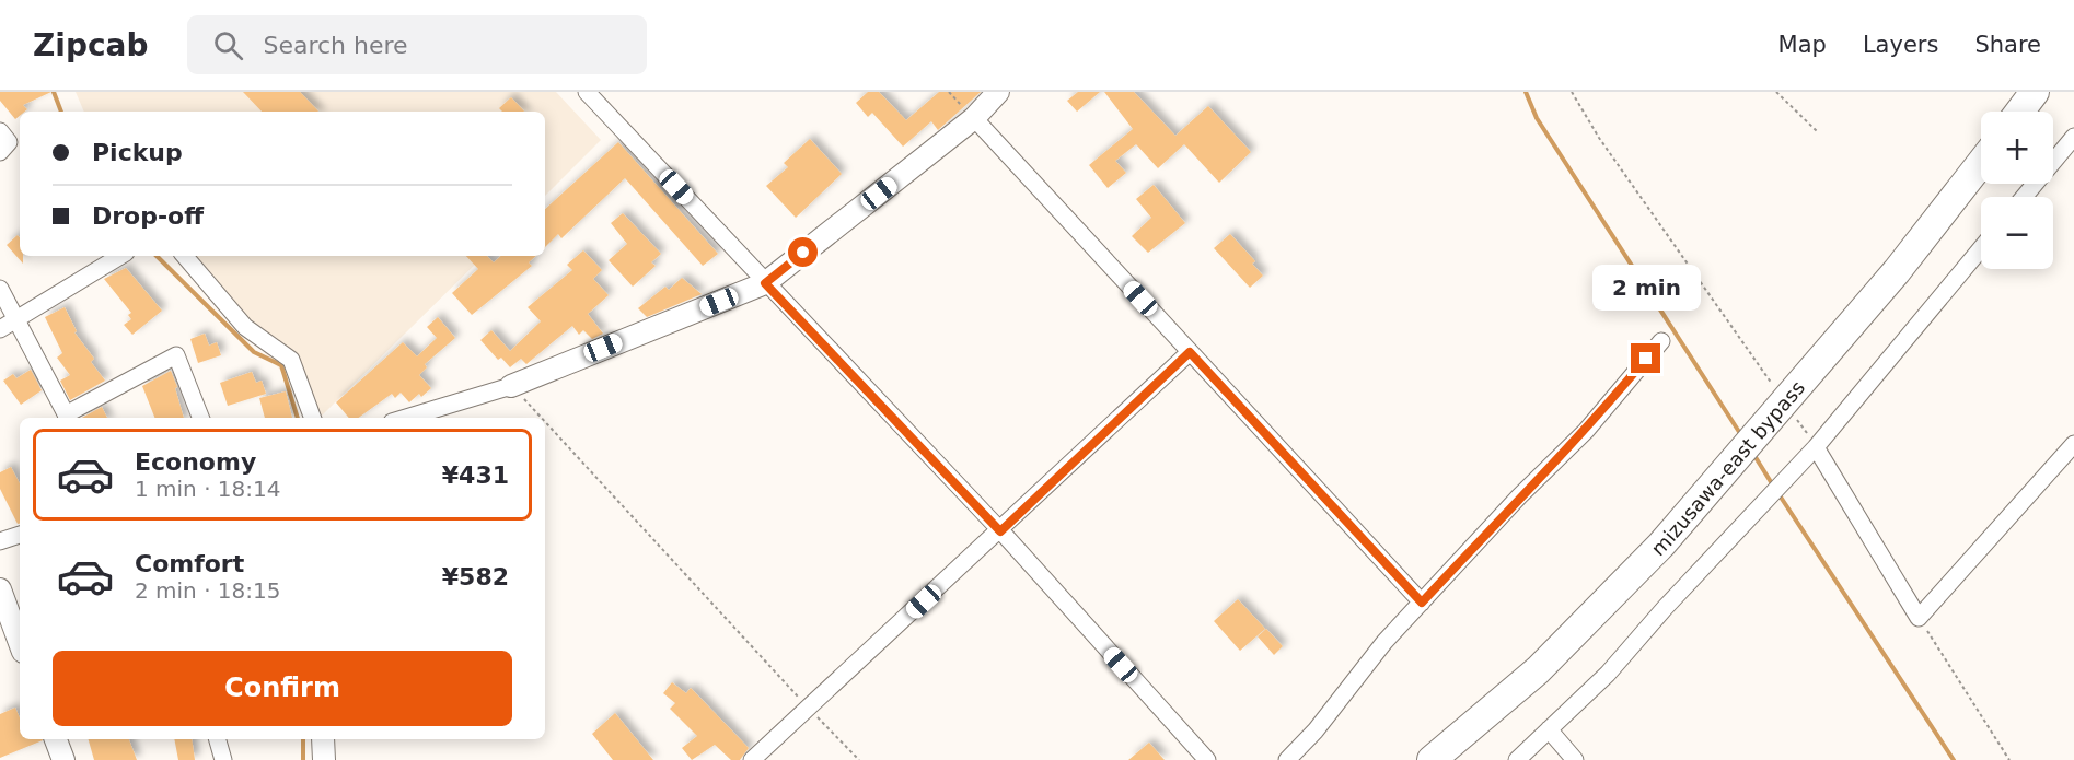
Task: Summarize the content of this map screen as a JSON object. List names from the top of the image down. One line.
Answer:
{"streets":{"highway":["mizusawa-east bypass"]},"page":{"header":"Zipcab","search":"Search here","nav":["Map","Layers","Share"],"map_buttons":["+","−"],"banner":["Pickup","Drop-off"],"bubble":"2 min","list":[{"name":"Economy","note":"1 min · 18:14","value":"¥431"},{"name":"Comfort","note":"2 min · 18:15","value":"¥582"}],"buttons":"Confirm"}}
